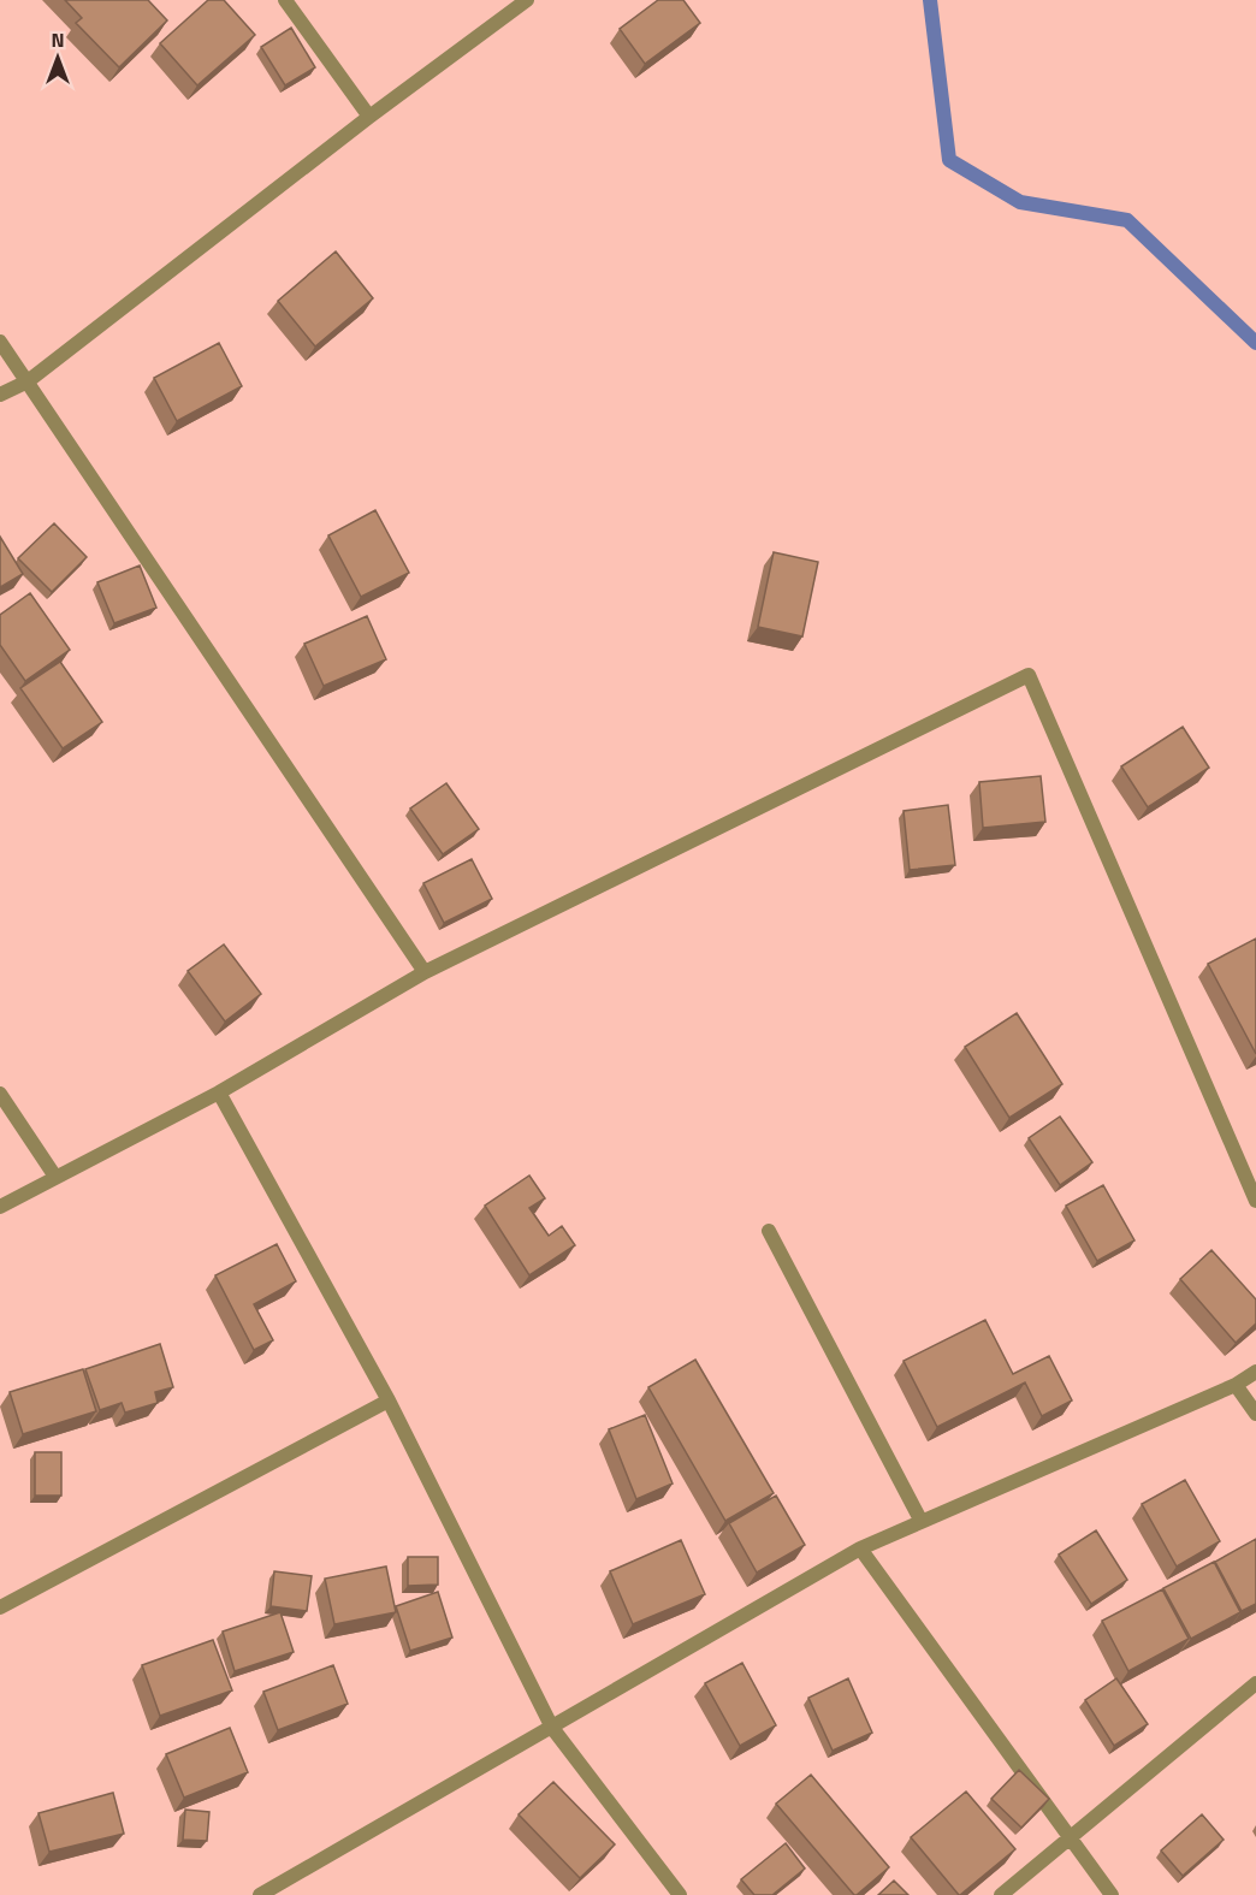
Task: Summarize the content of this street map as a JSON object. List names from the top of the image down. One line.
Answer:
{"north":"top"}
